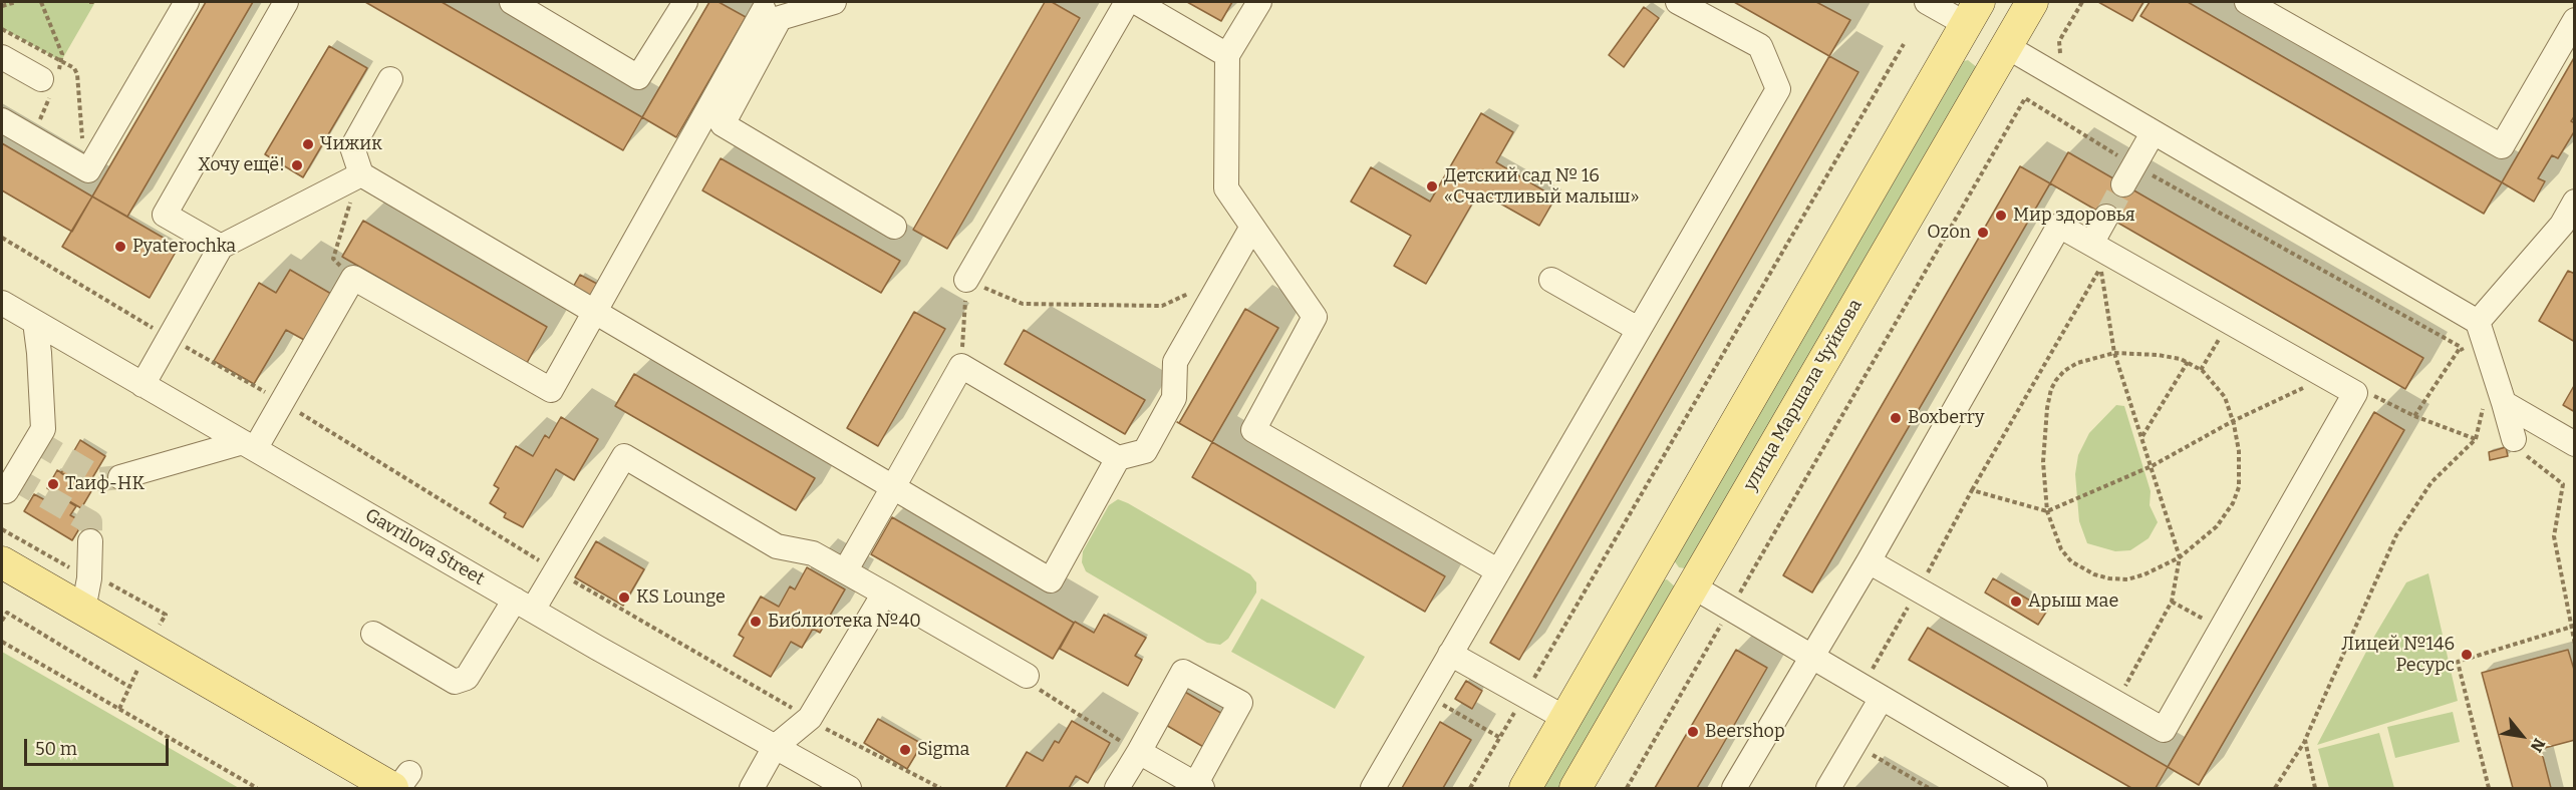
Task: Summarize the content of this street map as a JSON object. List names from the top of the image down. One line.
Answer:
{"streets":{"main road":["улица Маршала Чуйкова"],"street":["Gavrilova Street"]},"places":["Чижик","Хочу ещё!","Детский сад № 16 «Счастливый малыш»","Мир здоровья","Ozon","Pyaterochka","Boxberry","Таиф-НК","KS Lounge","Арыш мае","Библиотека №40","Лицей №146 Ресурс","Beershop","Sigma"],"scale_bar":"50 m","north":"bottom right"}
